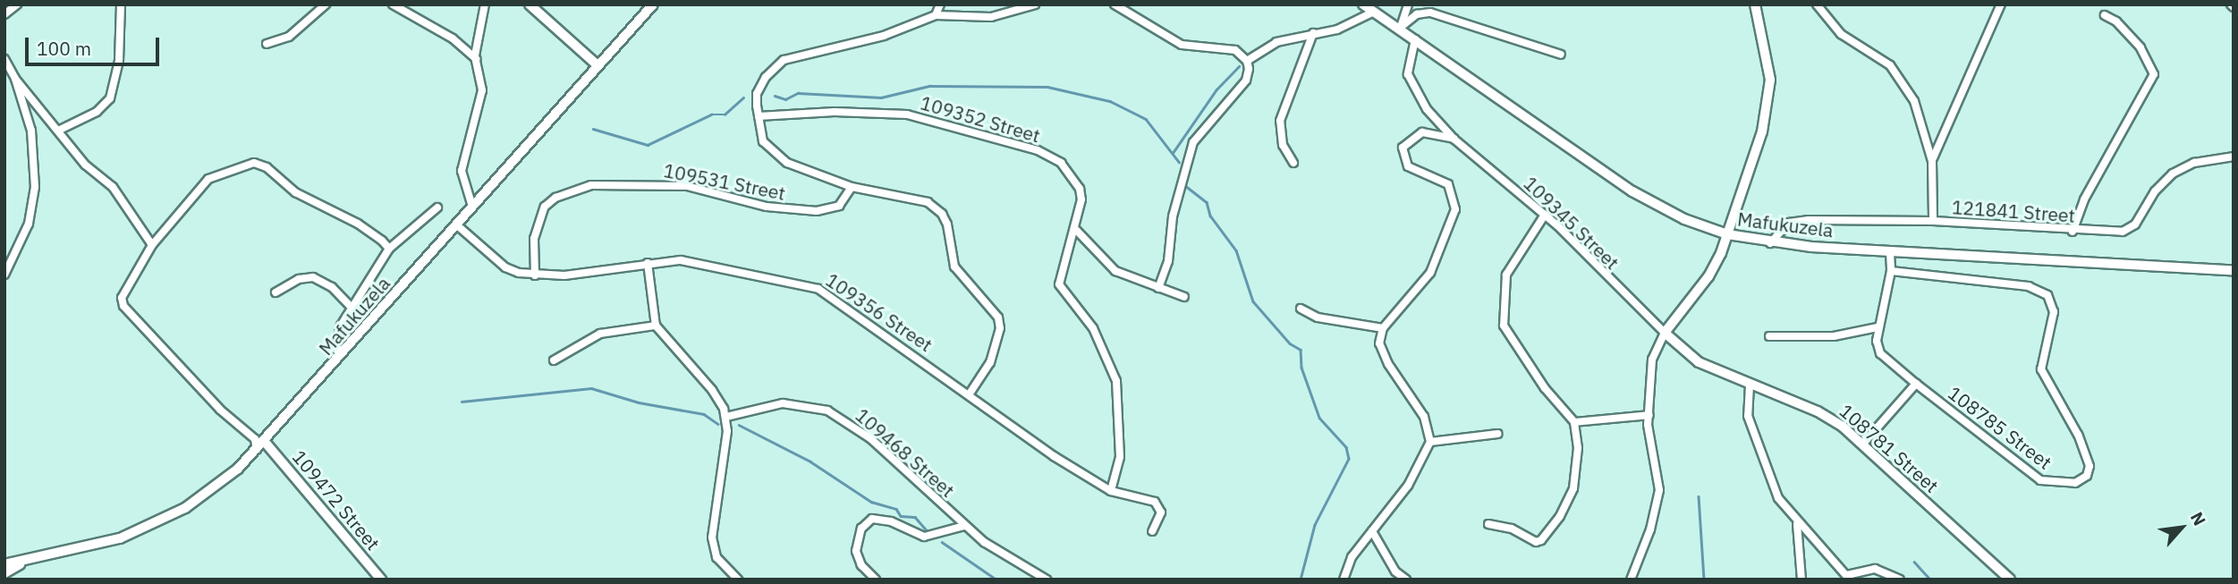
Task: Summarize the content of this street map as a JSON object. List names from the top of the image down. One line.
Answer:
{"streets":{"main road":["Mafukuzela"],"street":["109352 Street","109531 Street","121841 Street","109345 Street","109356 Street","108785 Street","108781 Street","109468 Street","109472 Street"]},"crossings":[["109352 Street","109356 Street"],["109531 Street","109356 Street"],["121841 Street","Mafukuzela"],["109345 Street","Mafukuzela"],["109345 Street","108781 Street"],["Mafukuzela","109356 Street"],["Mafukuzela","108785 Street"],["Mafukuzela","109472 Street"]],"scale_bar":"100 m","north":"top right"}
